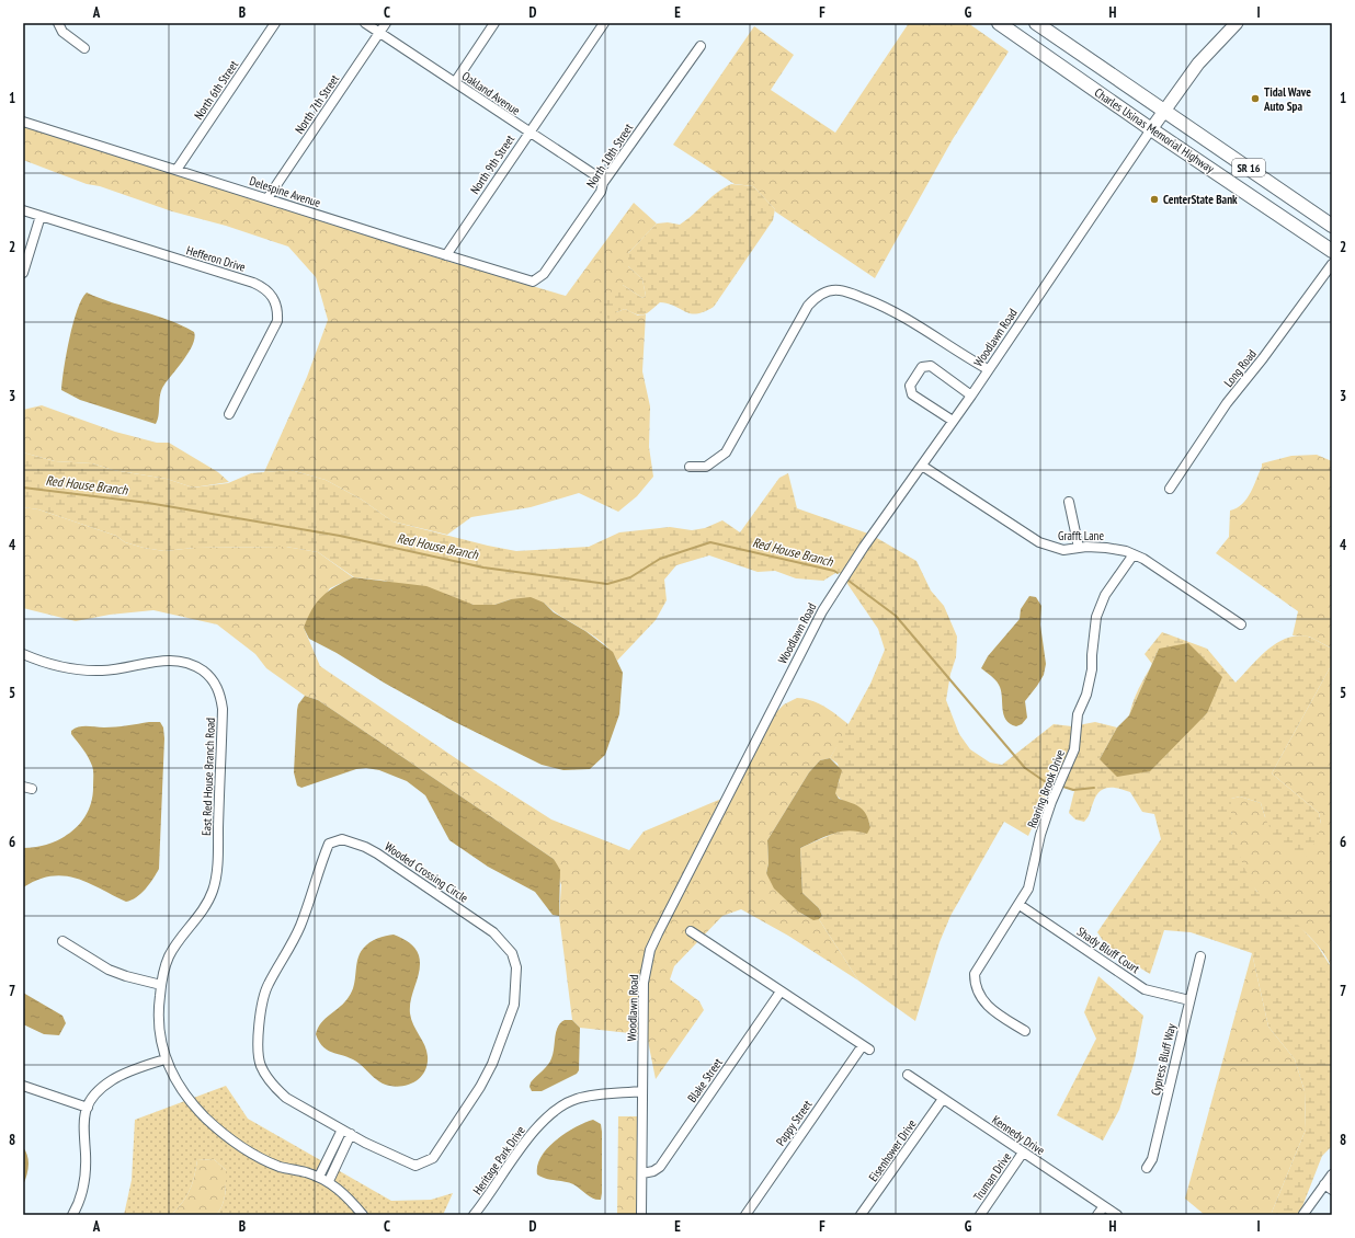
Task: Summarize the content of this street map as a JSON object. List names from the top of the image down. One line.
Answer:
{"streets":{"highway":["Charles Usinas Memorial Highway","SR 16"],"street":["North 6th Street","Oakland Avenue","North 7th Street","North 10th Street","North 9th Street","Delespine Avenue","Hefferon Drive","Woodlawn Road","Long Road","Grafft Lane","East Red House Branch Road","Roaring Brook Drive","Wooded Crossing Circle","Shady Bluff Court","Cypress Bluff Way","Blake Street","Pappy Street","Kennedy Drive","Eisenhower Drive","Heritage Park Drive","Truman Drive"]},"crossings":[["North 6th Street","Delespine Avenue"],["Oakland Avenue","North 7th Street"],["Oakland Avenue","North 10th Street"],["Oakland Avenue","North 9th Street"],["North 7th Street","Delespine Avenue"],["Charles Usinas Memorial Highway","Woodlawn Road"],["North 10th Street","Delespine Avenue"],["North 9th Street","Delespine Avenue"],["Woodlawn Road","Grafft Lane"],["Woodlawn Road","Blake Street"],["Woodlawn Road","Heritage Park Drive"],["Grafft Lane","Roaring Brook Drive"],["Roaring Brook Drive","Shady Bluff Court"],["Shady Bluff Court","Cypress Bluff Way"],["Blake Street","Pappy Street"],["Kennedy Drive","Eisenhower Drive"],["Kennedy Drive","Truman Drive"]],"water":["Red House Branch"],"places":["Tidal Wave Auto Spa","CenterState Bank"],"grid":{"columns":["A","B","C","D","E","F","G","H","I"],"rows":["1","2","3","4","5","6","7","8"]}}
